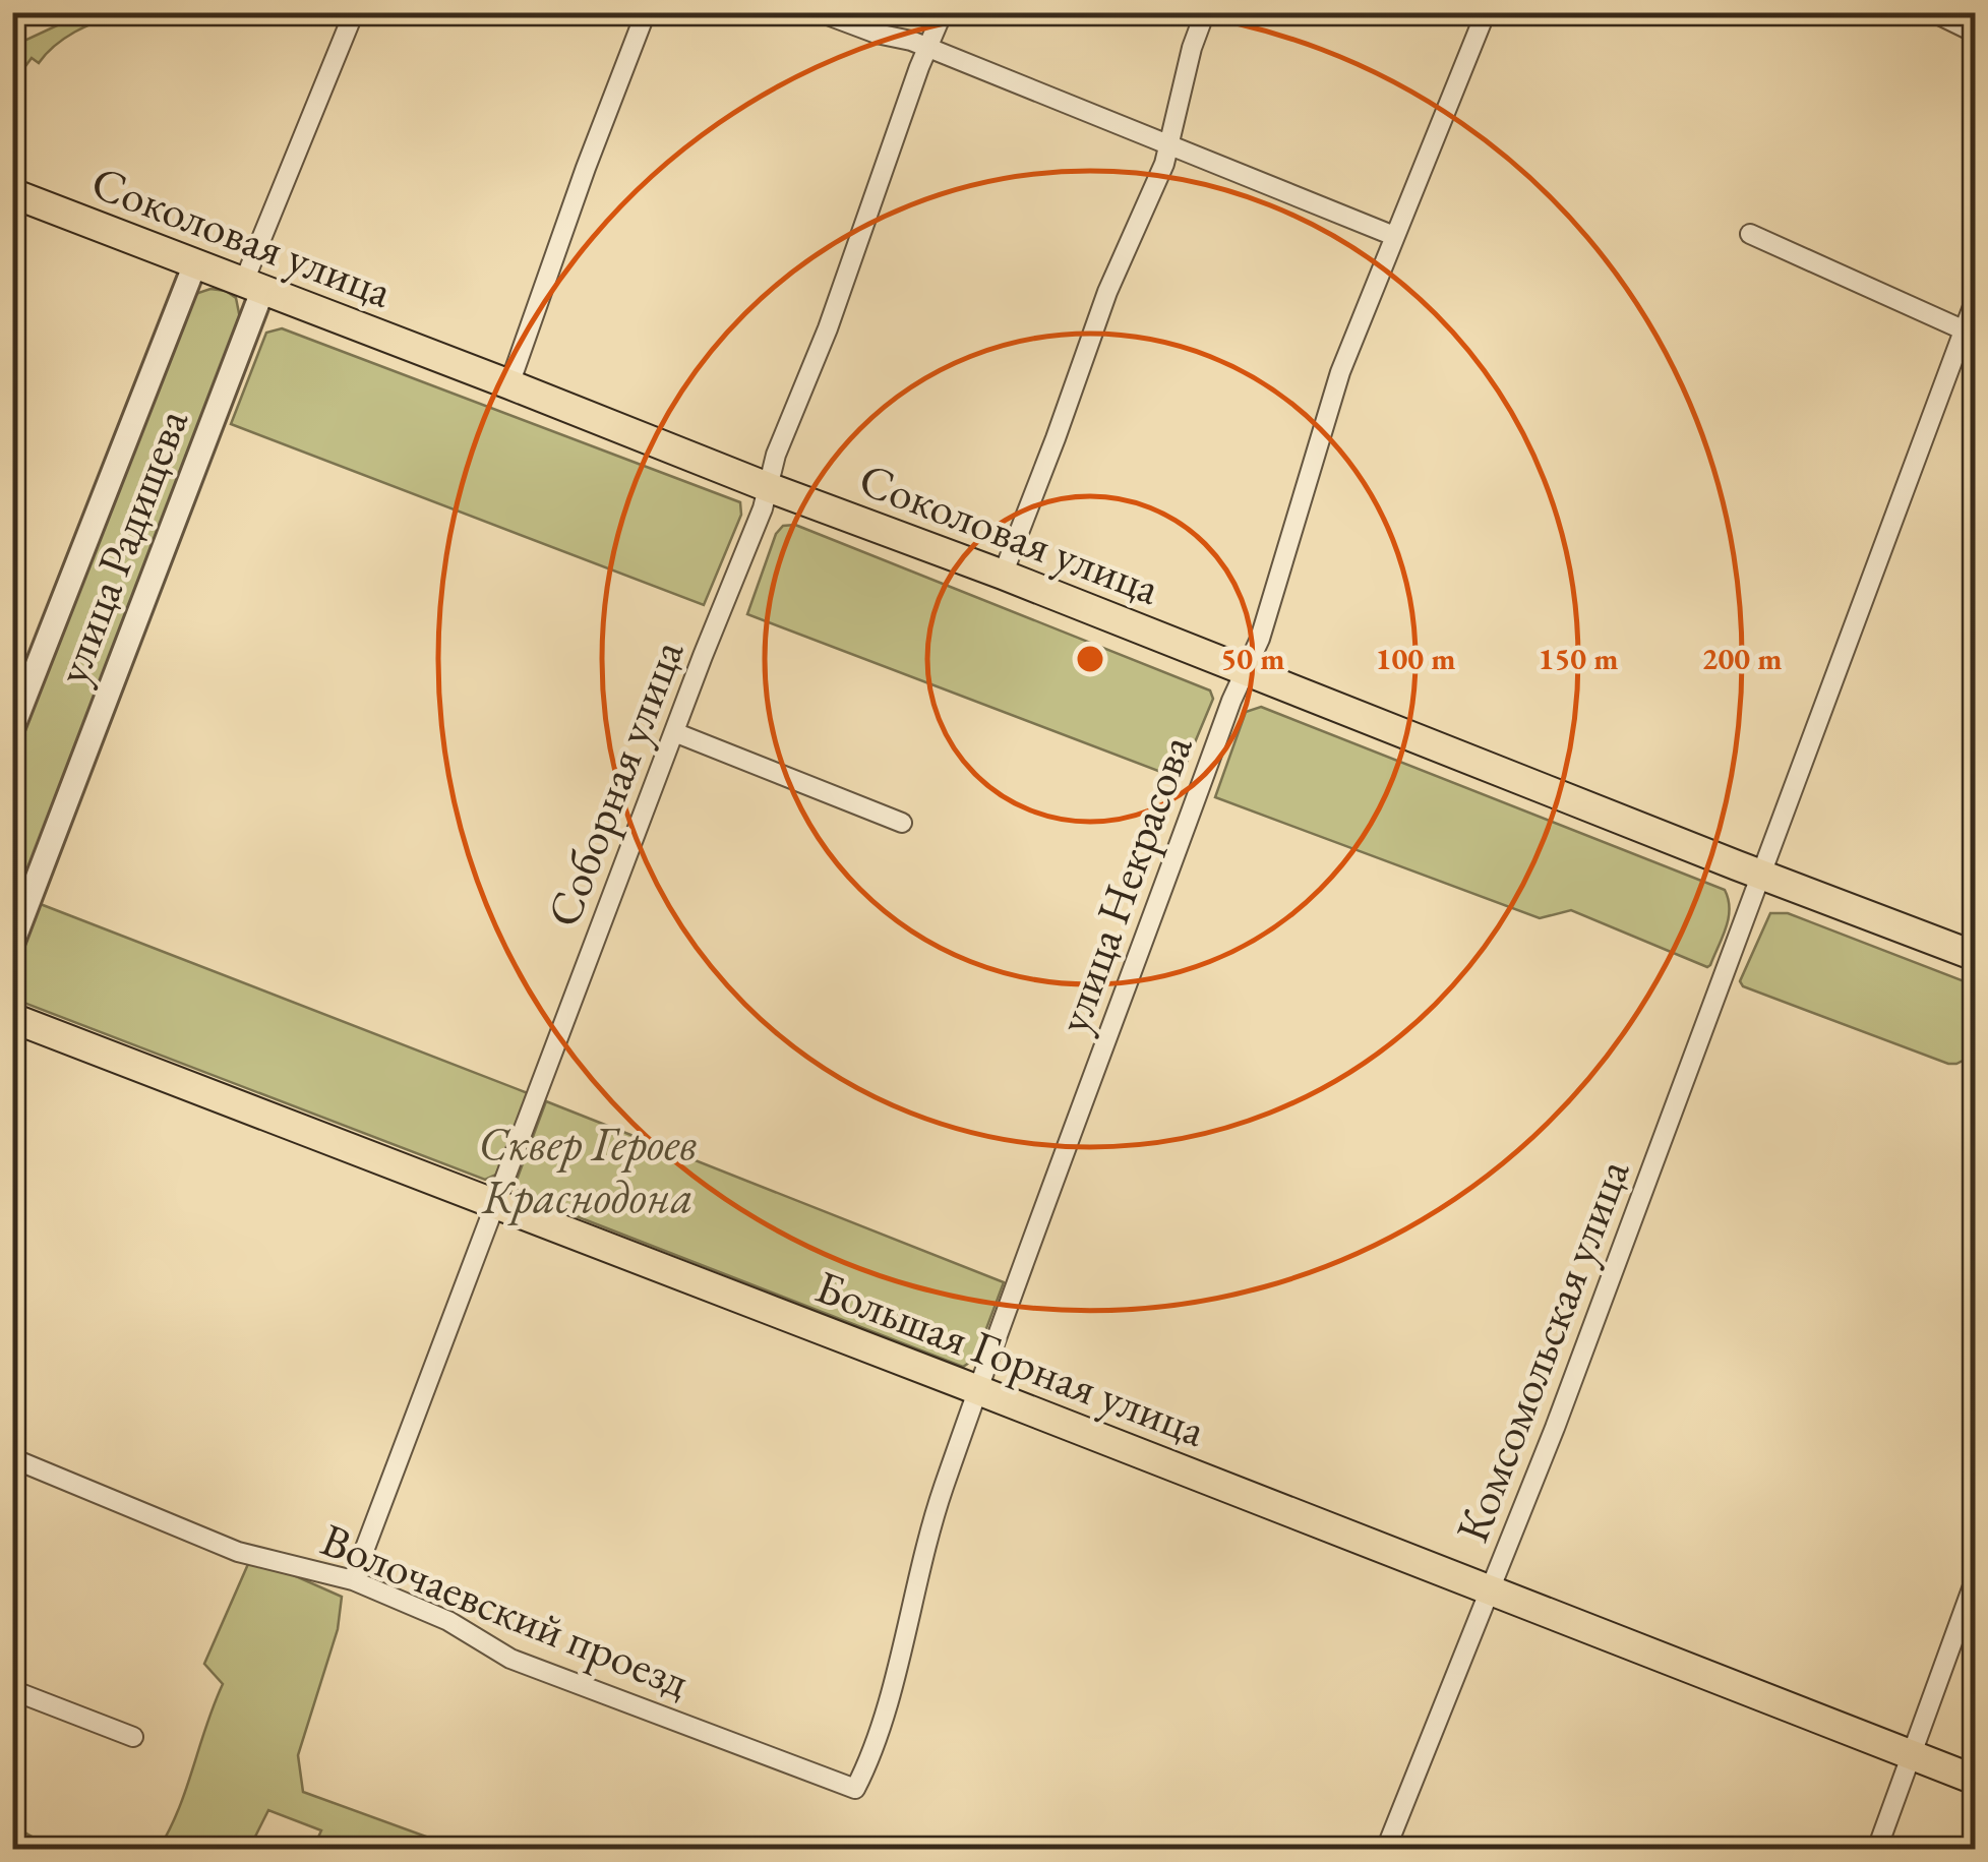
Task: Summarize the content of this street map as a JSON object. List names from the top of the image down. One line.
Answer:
{"streets":{"main road":["Соколовая улица","Большая Горная улица"],"street":["улица Радищева","Соборная улица","улица Некрасова","Комсомольская улица","Волочаевский проезд"]},"crossings":[["Соколовая улица","улица Радищева"],["Соколовая улица","Соборная улица"],["Соколовая улица","улица Некрасова"],["Соколовая улица","Комсомольская улица"],["Соборная улица","Большая Горная улица"],["Соборная улица","Волочаевский проезд"],["улица Некрасова","Большая Горная улица"],["улица Некрасова","Волочаевский проезд"],["Комсомольская улица","Большая Горная улица"]],"parks":["Сквер Героев Краснодона"],"rings":["50 m","100 m","150 m","200 m"]}
